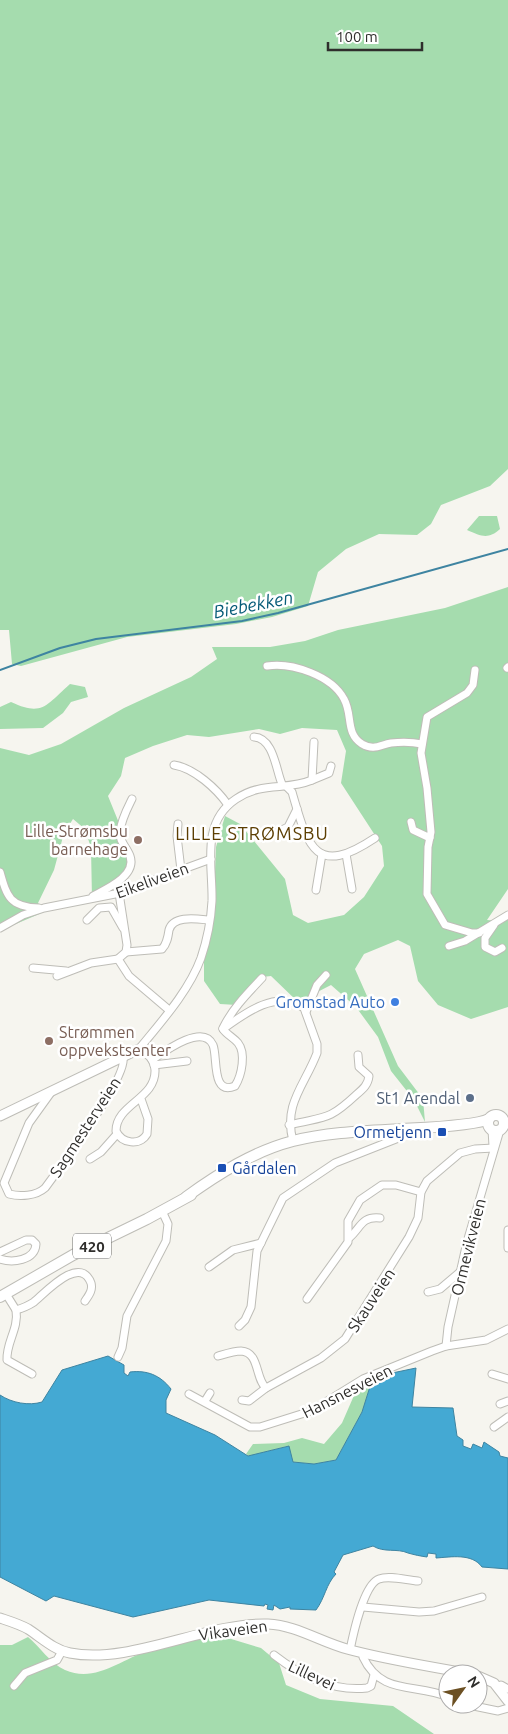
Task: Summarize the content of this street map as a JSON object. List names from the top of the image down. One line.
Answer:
{"streets":{"main road":["420","Vikaveien"],"street":["Eikeliveien","Sagmesterveien","Ormevikveien","Skauveien","Hansnesveien","Lillevei"]},"crossings":[["420","Ormevikveien"],["Ormevikveien","Hansnesveien"]],"districts":["LILLE STRØMSBU"],"water":["Biebekken"],"places":{"other":["Lille-Strømsbu barnehage","Gromstad Auto","Strømmen oppvekstsenter","St1 Arendal"],"transit":["Ormetjenn","Gårdalen"]},"scale_bar":"100 m","north":"top right"}
